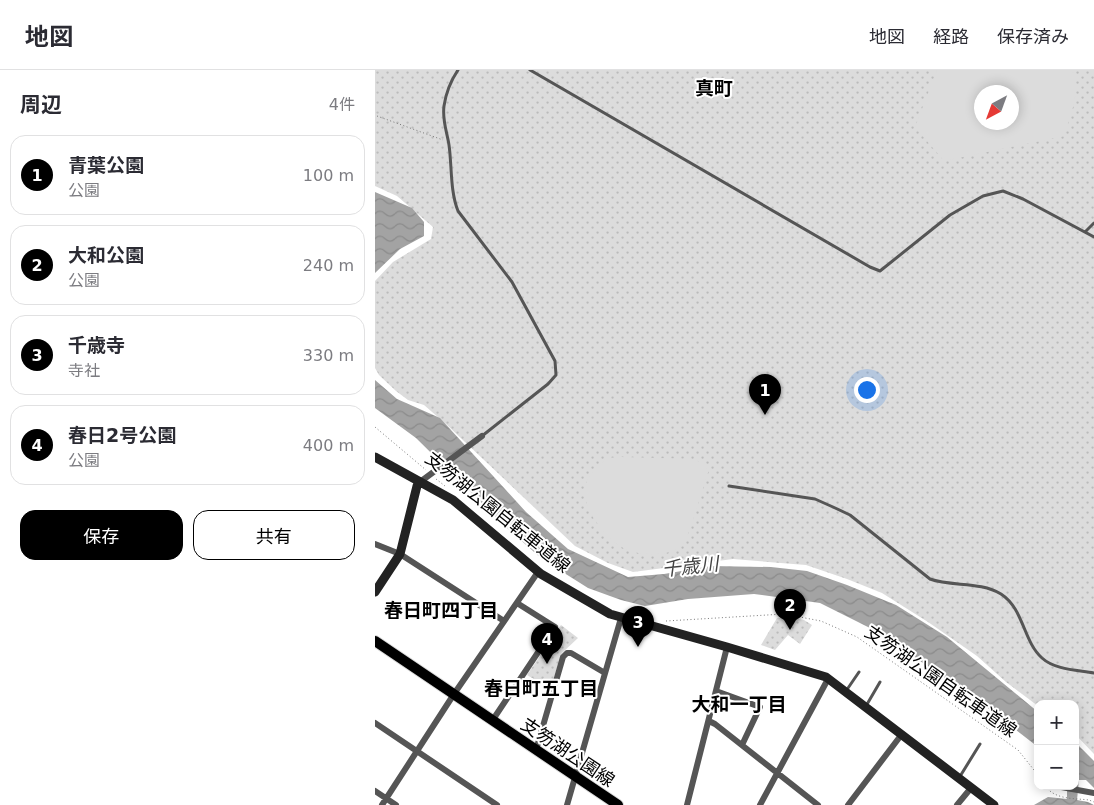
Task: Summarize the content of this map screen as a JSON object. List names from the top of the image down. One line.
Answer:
{"streets":{"main road":["支笏湖公園線"],"path":["支笏湖公園自転車道線"]},"districts":["真町","春日町四丁目","春日町五丁目","大和一丁目"],"water":["千歳川"],"north":"bottom left","page":{"header":"地図","nav":["地図","経路","保存済み"],"heading":["周辺","4件"],"list":[{"mark":"1","name":"青葉公園","note":"公園","value":"100 m"},{"mark":"2","name":"大和公園","note":"公園","value":"240 m"},{"mark":"3","name":"千歳寺","note":"寺社","value":"330 m"},{"mark":"4","name":"春日2号公園","note":"公園","value":"400 m"}],"pins":["1","2","3","4"],"buttons":["保存","共有"],"map_buttons":["+","−"]}}
